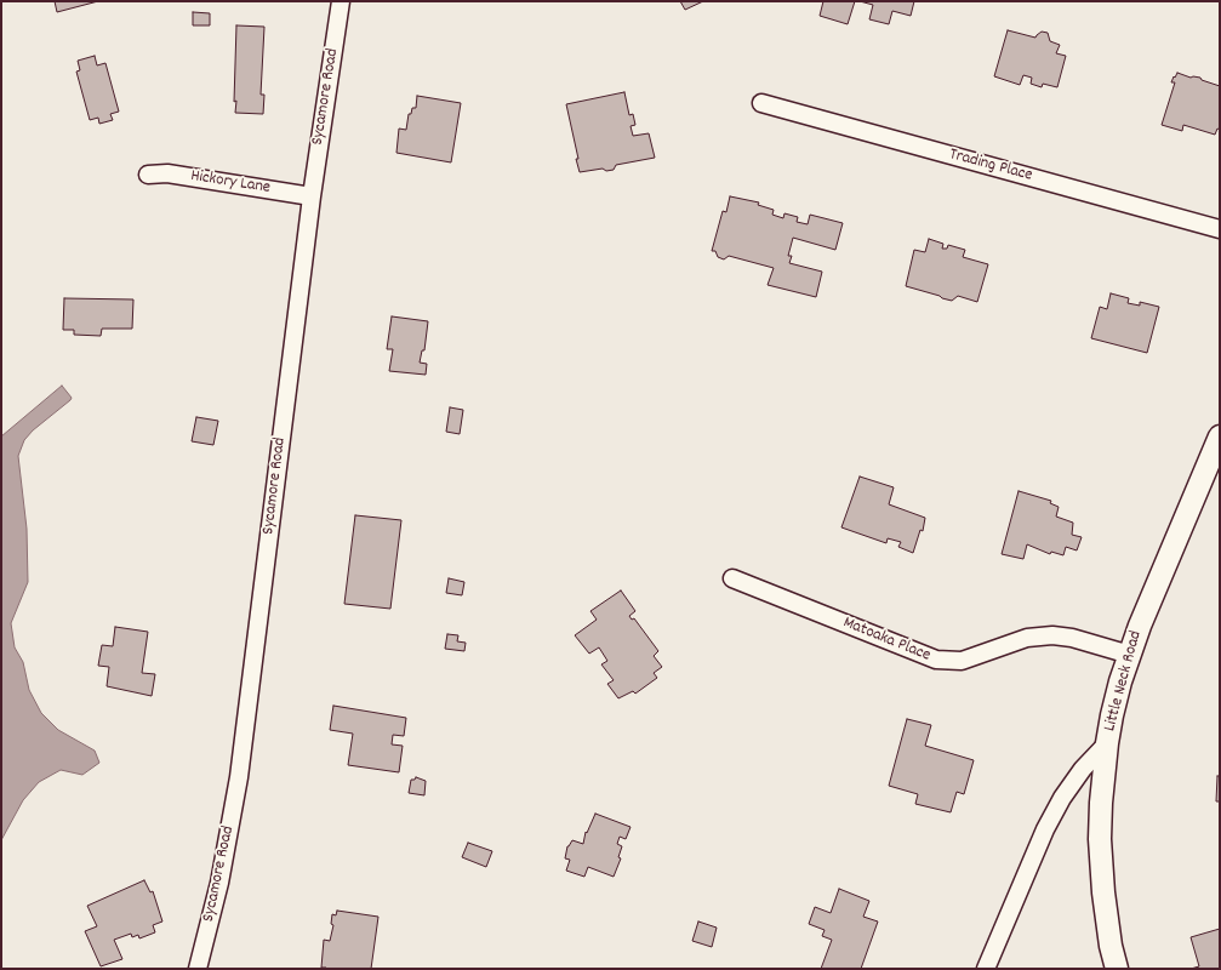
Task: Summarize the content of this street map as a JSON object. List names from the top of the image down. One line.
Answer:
{"streets":{"street":["Sycamore Road","Trading Place","Hickory Lane","Matoaka Place","Little Neck Road"]},"crossings":[["Sycamore Road","Hickory Lane"],["Matoaka Place","Little Neck Road"]]}
